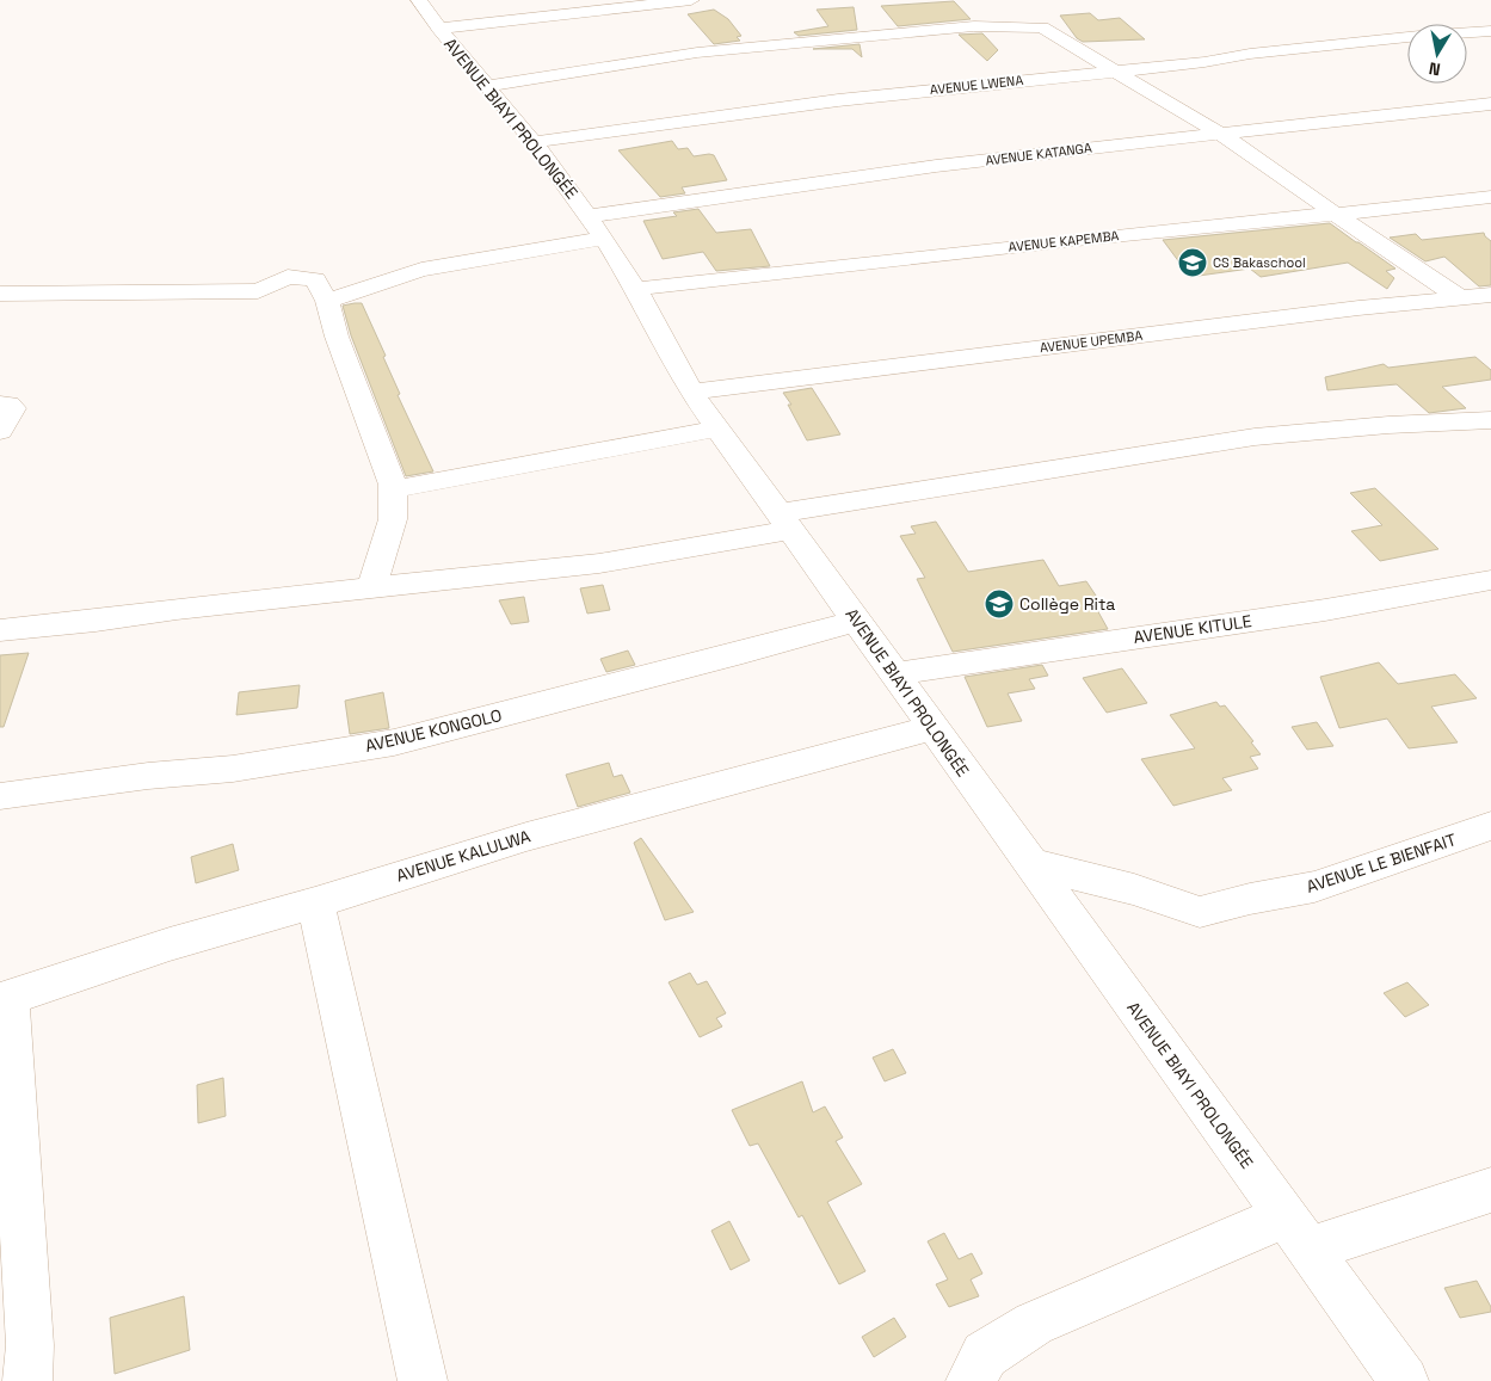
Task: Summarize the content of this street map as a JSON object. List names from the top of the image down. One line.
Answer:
{"streets":{"street":["AVENUE LWENA","AVENUE BIAYI PROLONGÉE","AVENUE KATANGA","AVENUE KAPEMBA","AVENUE UPEMBA","AVENUE KITULE","AVENUE KONGOLO","AVENUE KALULWA","AVENUE LE BIENFAIT"]},"crossings":[["AVENUE LWENA","AVENUE BIAYI PROLONGÉE"],["AVENUE BIAYI PROLONGÉE","AVENUE KATANGA"],["AVENUE BIAYI PROLONGÉE","AVENUE KAPEMBA"],["AVENUE BIAYI PROLONGÉE","AVENUE UPEMBA"],["AVENUE BIAYI PROLONGÉE","AVENUE KITULE"],["AVENUE BIAYI PROLONGÉE","AVENUE KONGOLO"],["AVENUE BIAYI PROLONGÉE","AVENUE KALULWA"],["AVENUE BIAYI PROLONGÉE","AVENUE LE BIENFAIT"]],"places":{"school or university":["CS Bakaschool","Collège Rita"]},"north":"bottom"}
